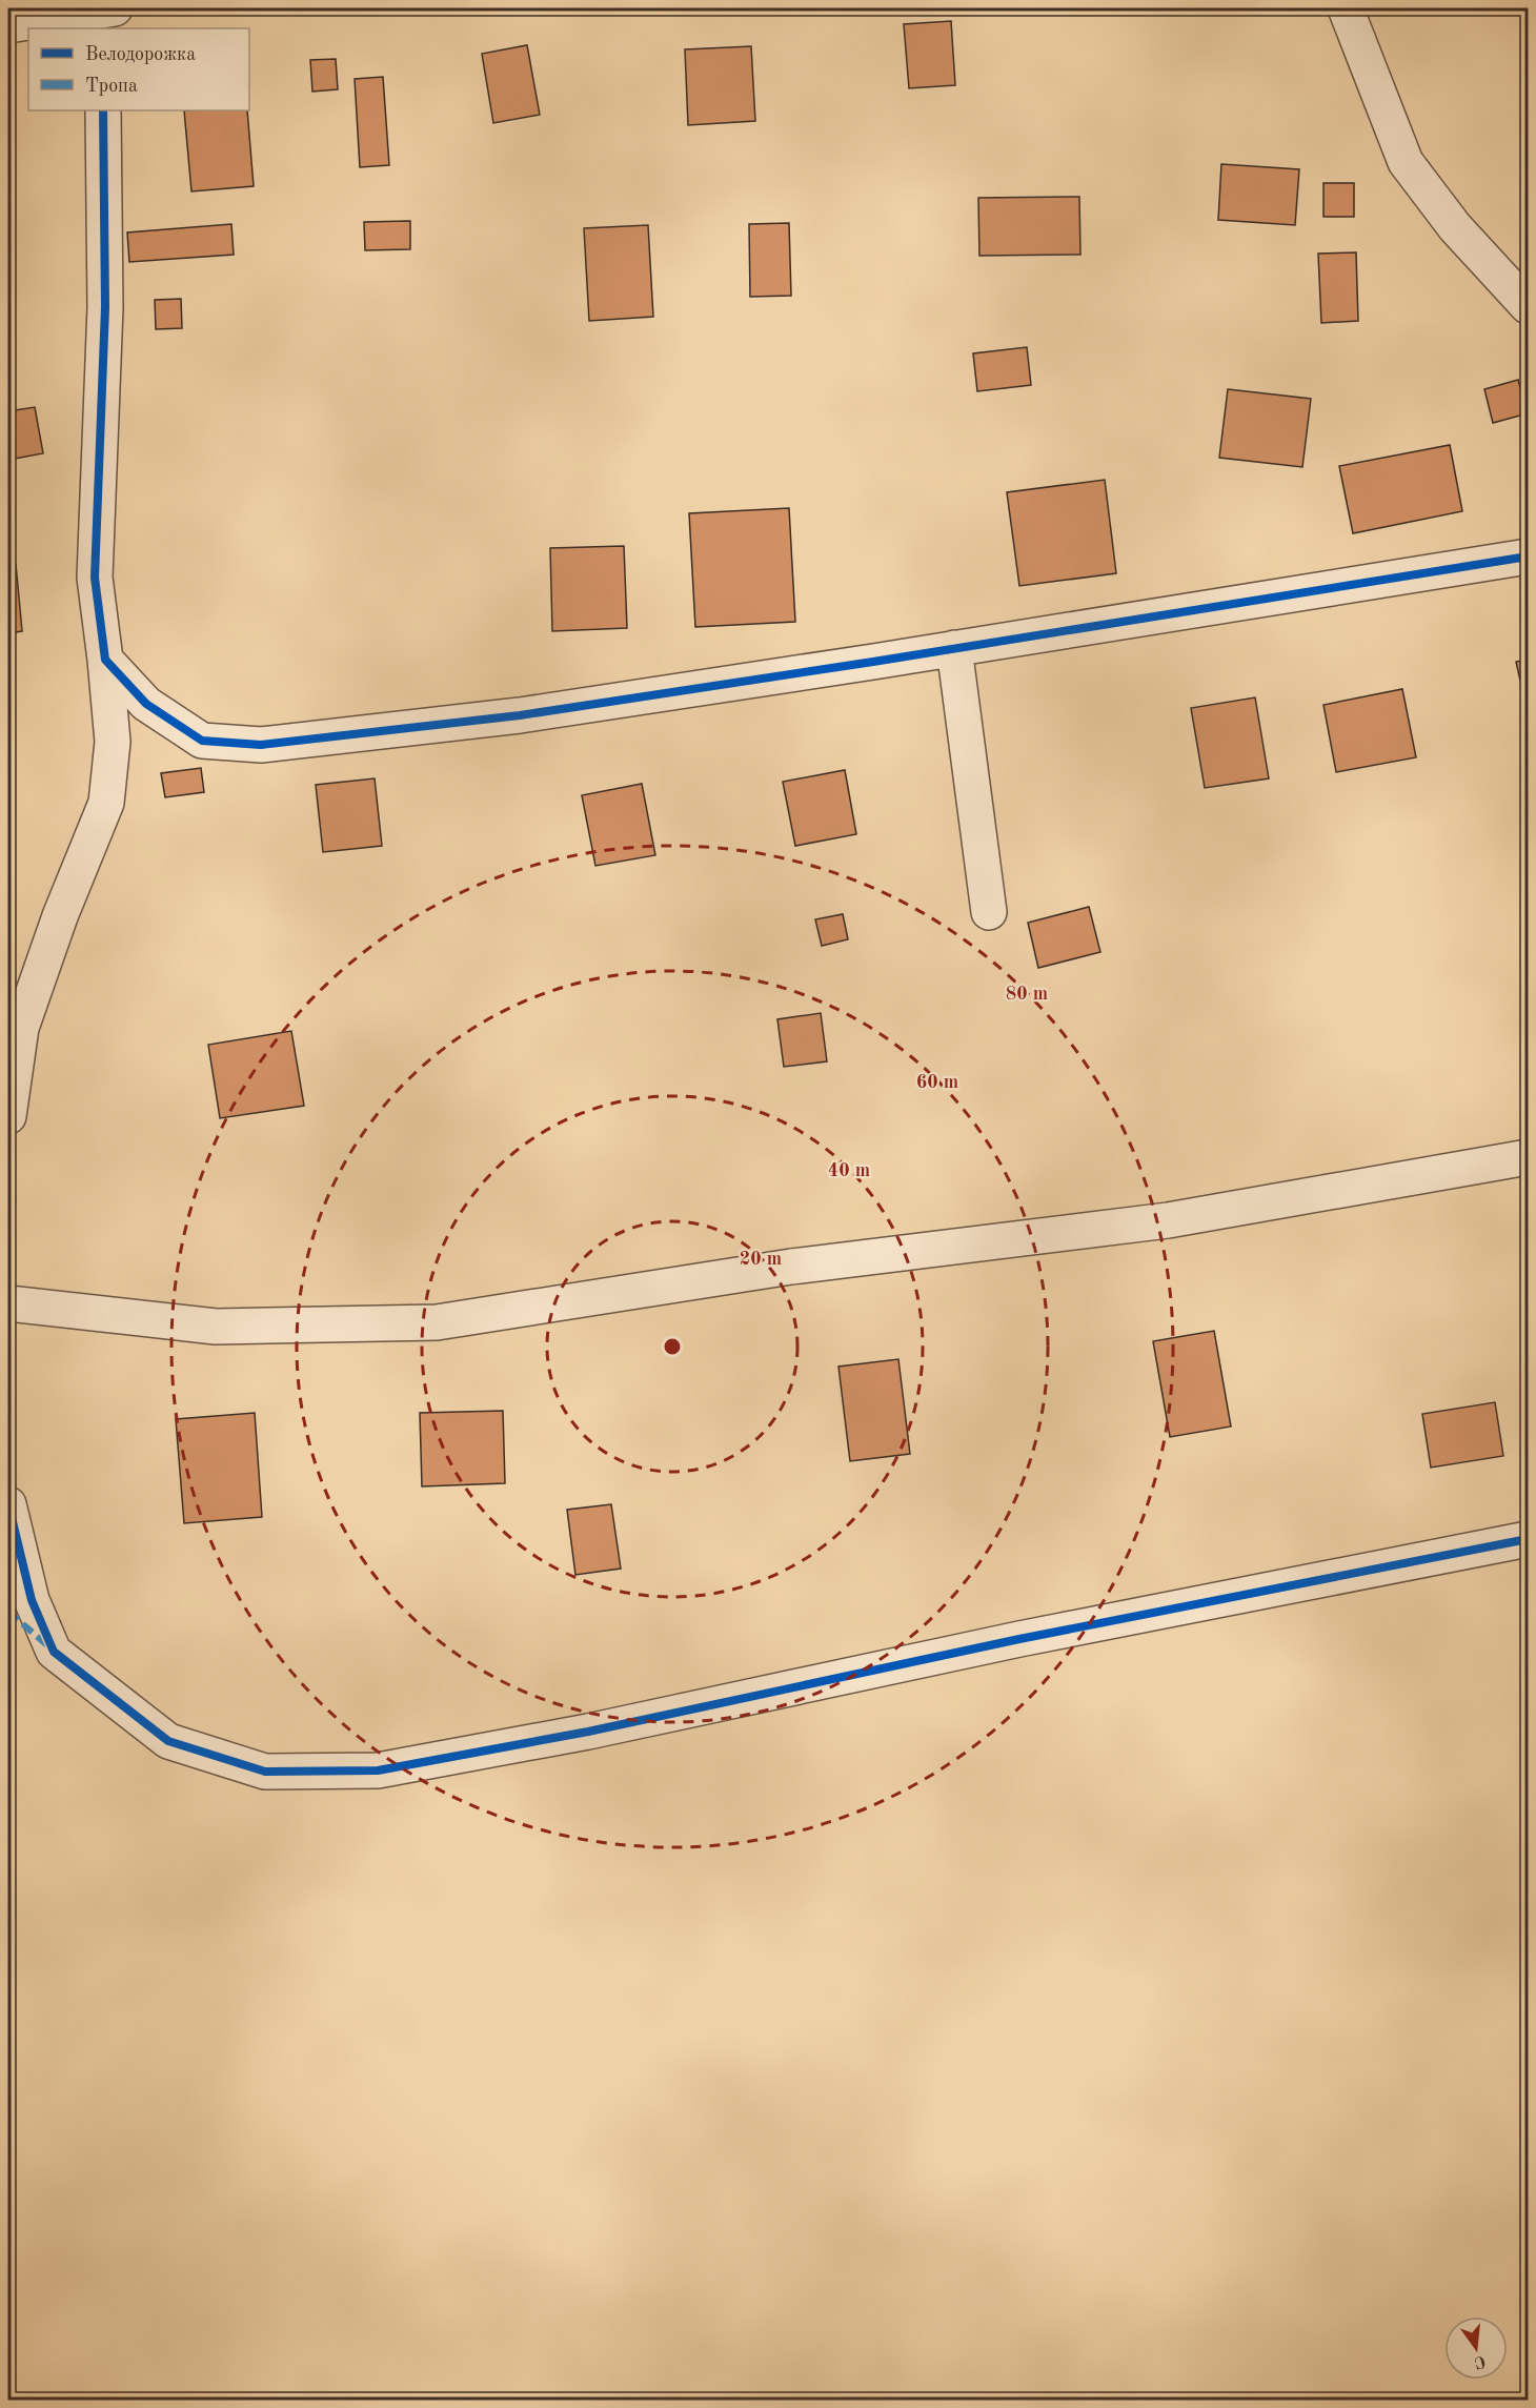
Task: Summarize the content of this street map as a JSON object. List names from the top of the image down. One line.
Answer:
{"legend":["Велодорожка","Тропа"],"north":"bottom","rings":["80 m","60 m","40 m","20 m"]}
